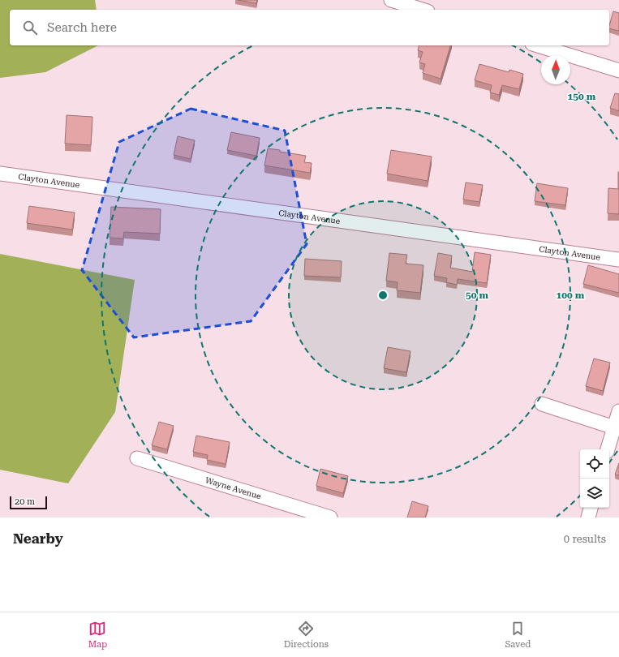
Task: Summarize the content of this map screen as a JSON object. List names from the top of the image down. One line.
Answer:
{"streets":{"street":["Clayton Avenue","Wayne Avenue"]},"scale_bar":"20 m","north":"top","page":{"search":"Search here","scale":"20 m","heading":["Nearby","0 results"],"nav":["Map","Directions","Saved"]},"rings":["150 m","50 m","100 m"]}
